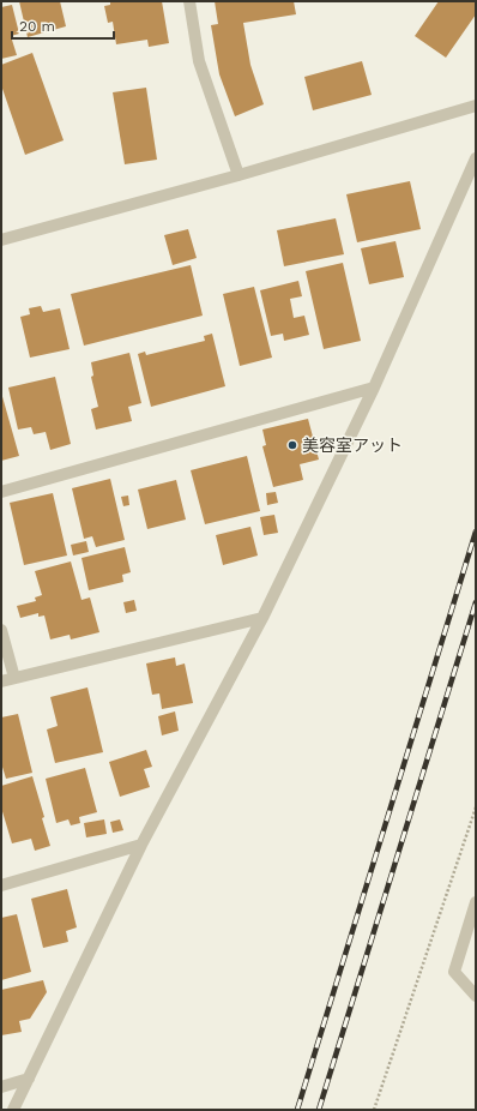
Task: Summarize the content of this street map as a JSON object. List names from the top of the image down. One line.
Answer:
{"places":["美容室アット"],"scale_bar":"20 m"}
